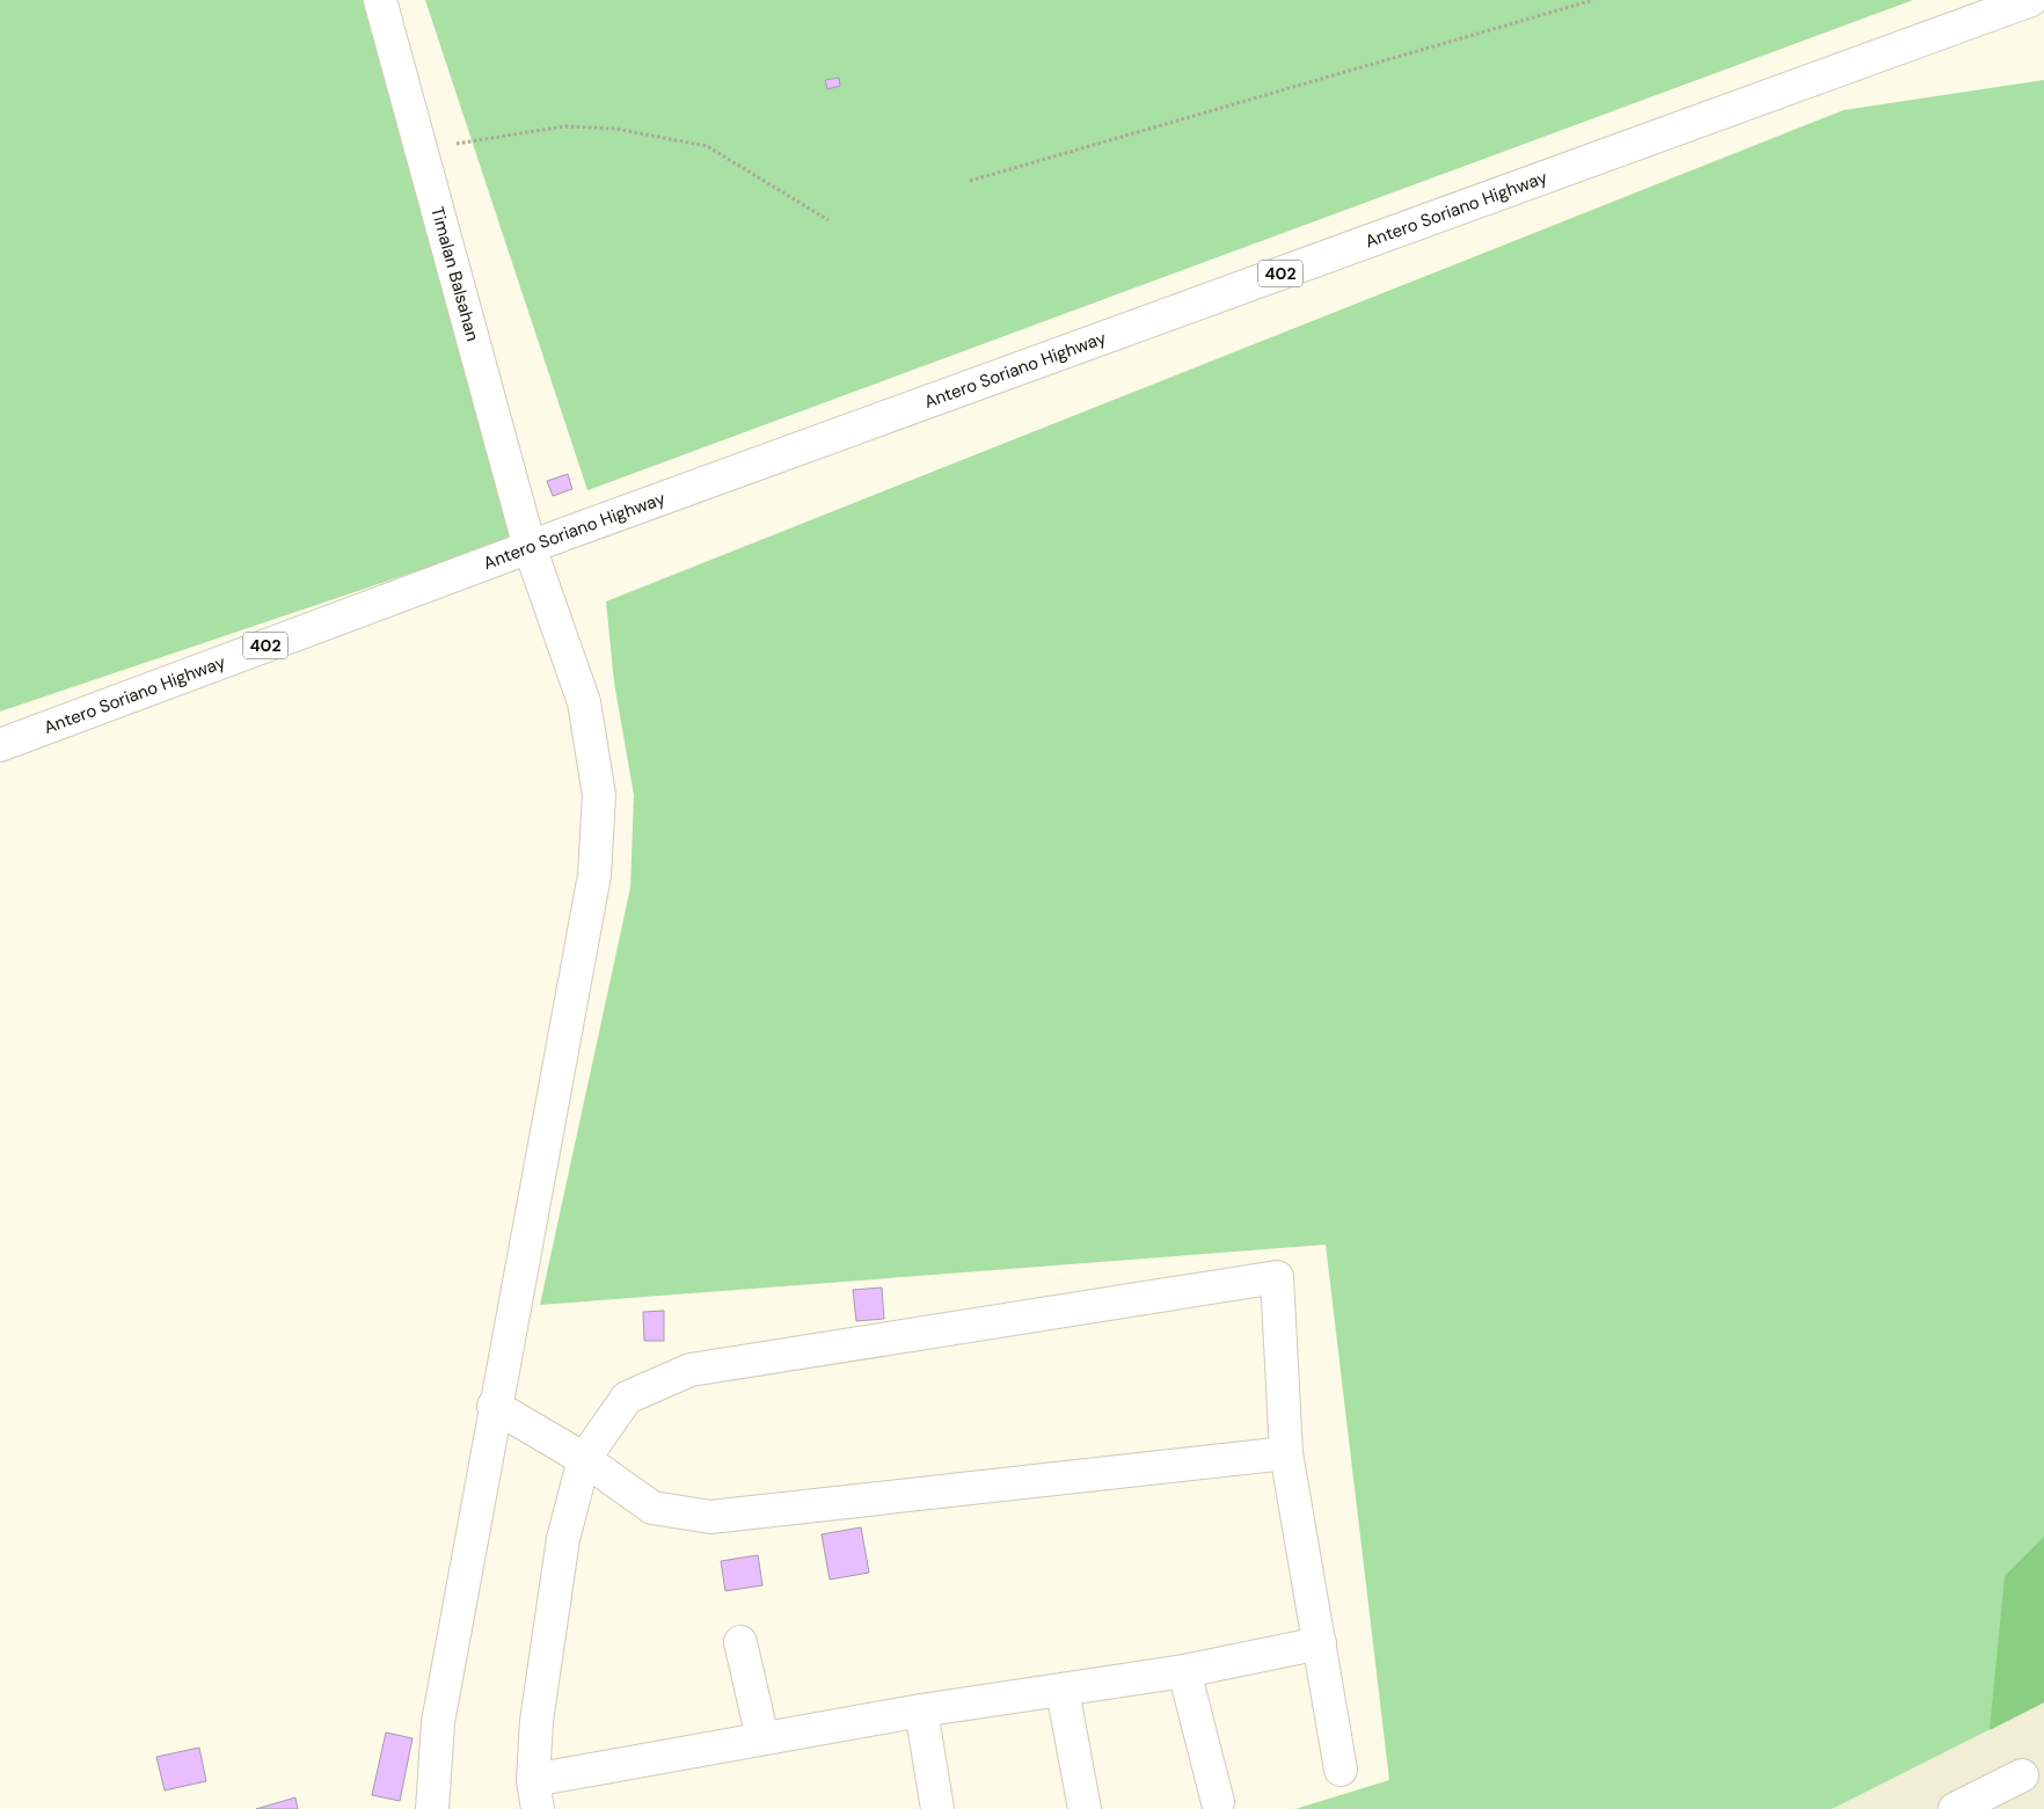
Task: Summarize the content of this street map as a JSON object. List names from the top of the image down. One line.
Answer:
{"streets":{"street":["Antero Soriano Highway","Timalan Balsahan","402"]},"crossings":[["Antero Soriano Highway","Timalan Balsahan"]]}
